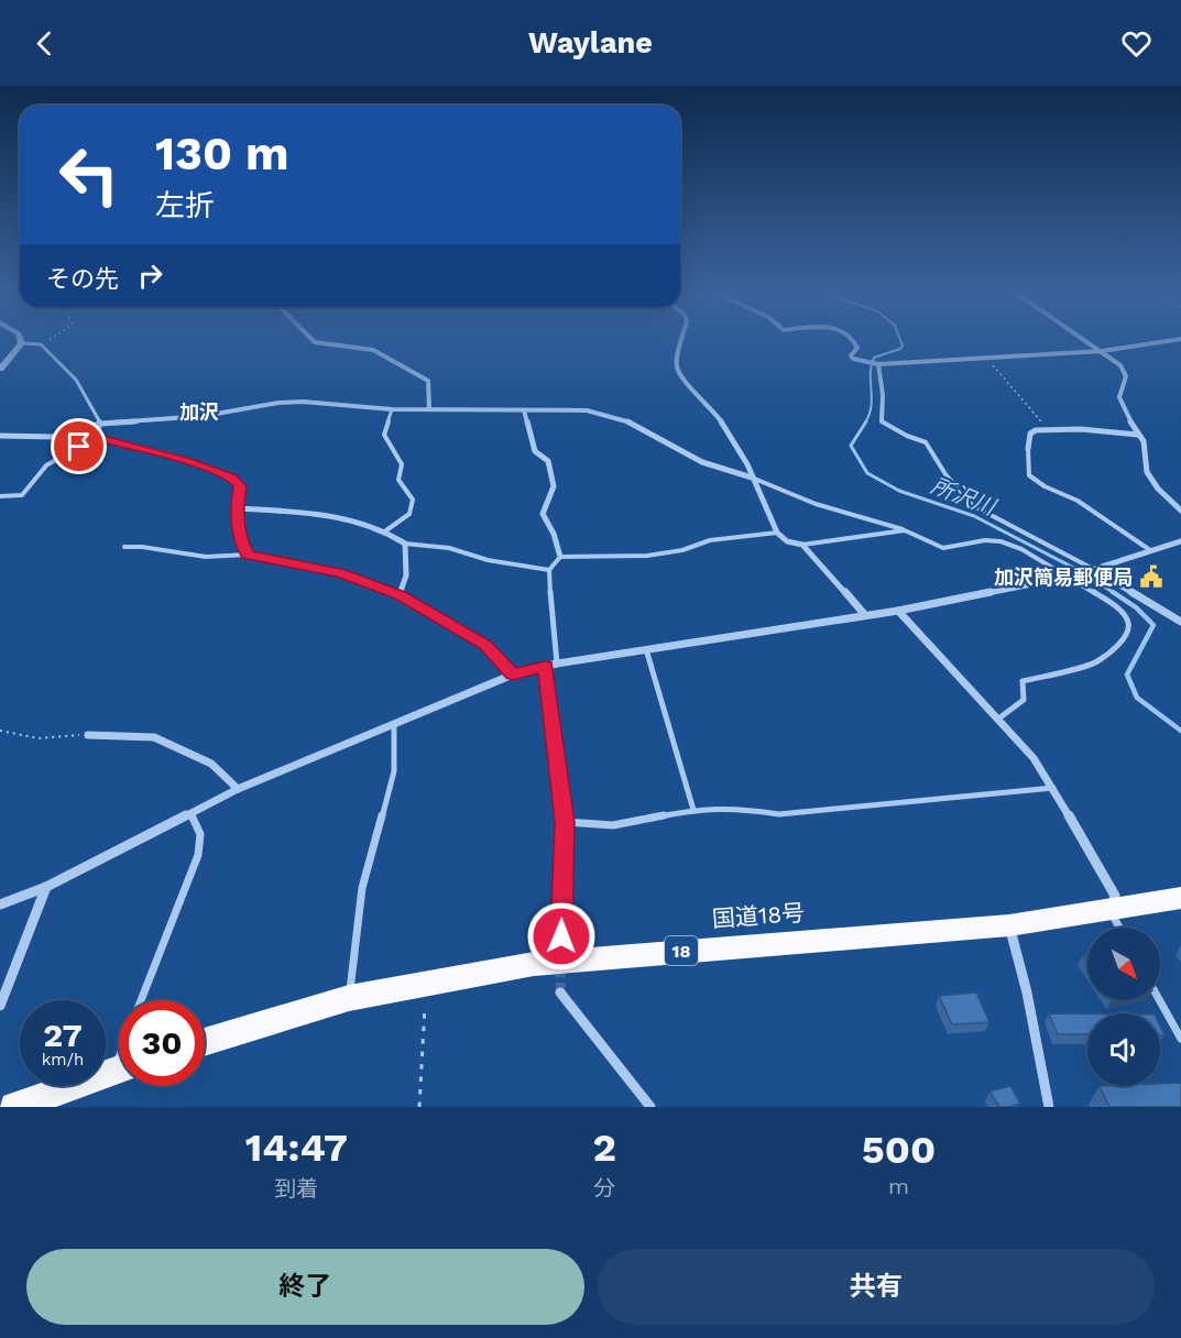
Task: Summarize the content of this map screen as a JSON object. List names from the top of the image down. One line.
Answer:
{"streets":{"highway":["国道18号","18"]},"districts":["加沢"],"water":["所沢川"],"places":{"public building":["加沢簡易郵便局"]},"north":"bottom right","page":{"header":"Waylane","turn":["130 m","左折"],"then":"その先","speed":"27 km/h","limit":"30","eta":["14:47","到着","2","分","500","m"],"buttons":["終了","共有"]}}
